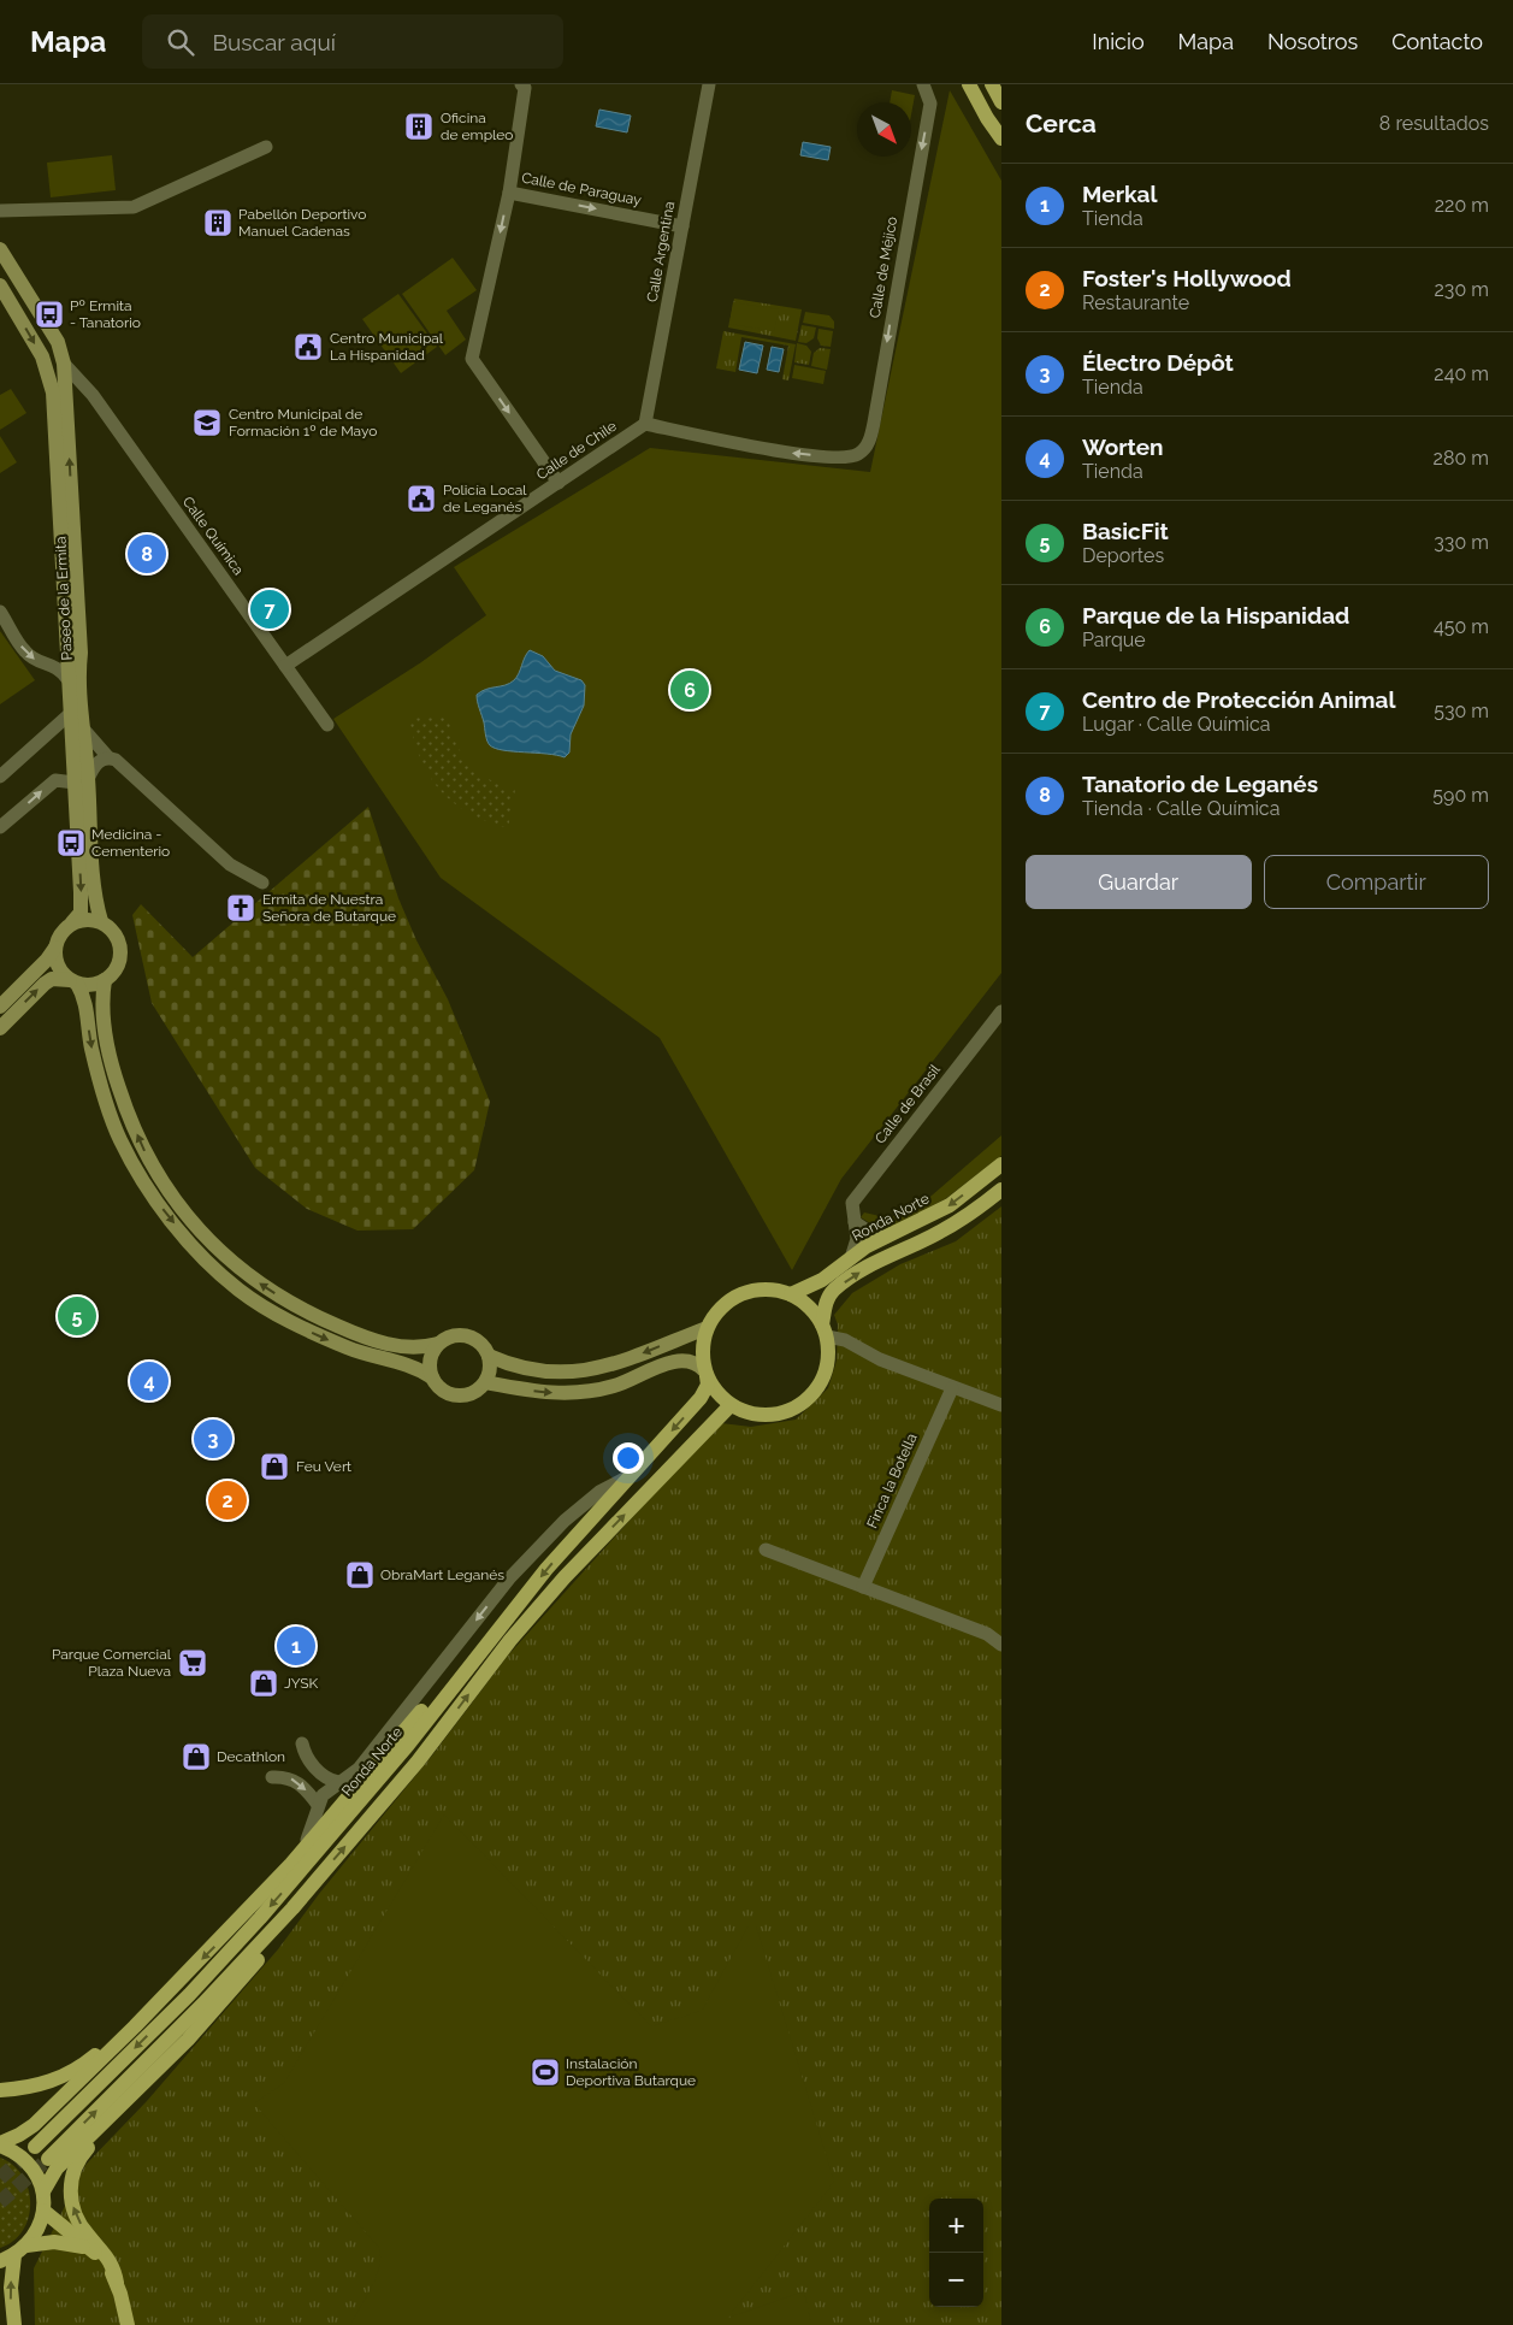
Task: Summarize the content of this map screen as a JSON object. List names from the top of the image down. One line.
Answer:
{"streets":{"main road":["Paseo de la Ermita","Ronda Norte"],"street":["Calle de Paraguay","Calle Argentina","Calle de Méjico","Calle de Chile","Calle Química","Calle de Brasil","Finca la Botella"]},"crossings":[["Calle de Paraguay","Calle Argentina"],["Calle Argentina","Calle de Méjico"],["Calle Argentina","Calle de Chile"],["Calle de Méjico","Calle de Chile"],["Calle de Chile","Calle Química"],["Calle Química","Paseo de la Ermita"],["Calle de Brasil","Ronda Norte"]],"one_way":["Calle de Paraguay"],"places":{"building":["Oficina de empleo","Pabellón Deportivo Manuel Cadenas"],"bus stop":["Pº Ermita - Tanatorio","Medicina - Cementerio"],"public building":["Centro Municipal La Hispanidad","Policía Local de Leganés"],"school or university":["Centro Municipal de Formación 1º de Mayo"],"church":["Ermita de Nuestra Señora de Butarque"],"shop":["Feu Vert","ObraMart Leganés","JYSK","Decathlon"],"supermarket":["Parque Comercial Plaza Nueva"],"sports":["Instalación Deportiva Butarque"]},"north":"bottom right","page":{"header":"Mapa","search":"Buscar aquí","nav":["Inicio","Mapa","Nosotros","Contacto"],"heading":["Cerca","8 resultados"],"list":[{"mark":"1","name":"Merkal","note":"Tienda","value":"220 m"},{"mark":"2","name":"Foster's Hollywood","note":"Restaurante","value":"230 m"},{"mark":"3","name":"Électro Dépôt","note":"Tienda","value":"240 m"},{"mark":"4","name":"Worten","note":"Tienda","value":"280 m"},{"mark":"5","name":"BasicFit","note":"Deportes","value":"330 m"},{"mark":"6","name":"Parque de la Hispanidad","note":"Parque","value":"450 m"},{"mark":"7","name":"Centro de Protección Animal","note":"Lugar · Calle Química","value":"530 m"},{"mark":"8","name":"Tanatorio de Leganés","note":"Tienda · Calle Química","value":"590 m"}],"pins":["8","7","6","5","4","3","2","1"],"buttons":["Guardar","Compartir"],"map_buttons":["+","−"]}}
